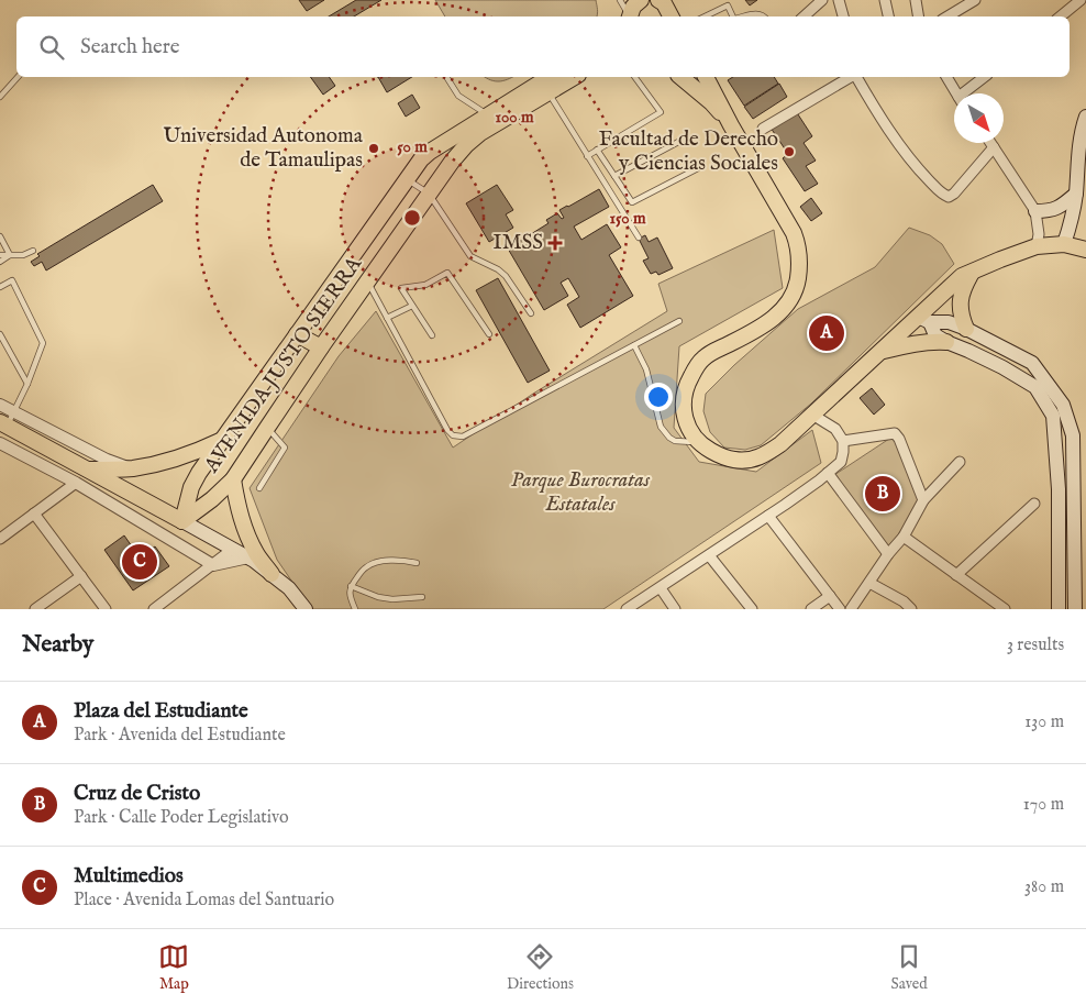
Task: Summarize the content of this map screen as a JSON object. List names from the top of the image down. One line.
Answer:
{"streets":{"main road":["AVENIDA JUSTO SIERRA"]},"parks":["Parque Burocratas Estatales"],"places":{"other":["Universidad Autonoma de Tamaulipas","Facultad de Derecho y Ciencias Sociales"],"health":["IMSS"]},"north":"bottom right","page":{"search":"Search here","pins":["A","B","C"],"heading":["Nearby","3 results"],"list":[{"mark":"A","name":"Plaza del Estudiante","note":"Park · Avenida del Estudiante","value":"130 m"},{"mark":"B","name":"Cruz de Cristo","note":"Park · Calle Poder Legislativo","value":"170 m"},{"mark":"C","name":"Multimedios","note":"Place · Avenida Lomas del Santuario","value":"380 m"}],"nav":["Map","Directions","Saved"]},"rings":["100 m","50 m","150 m"]}
